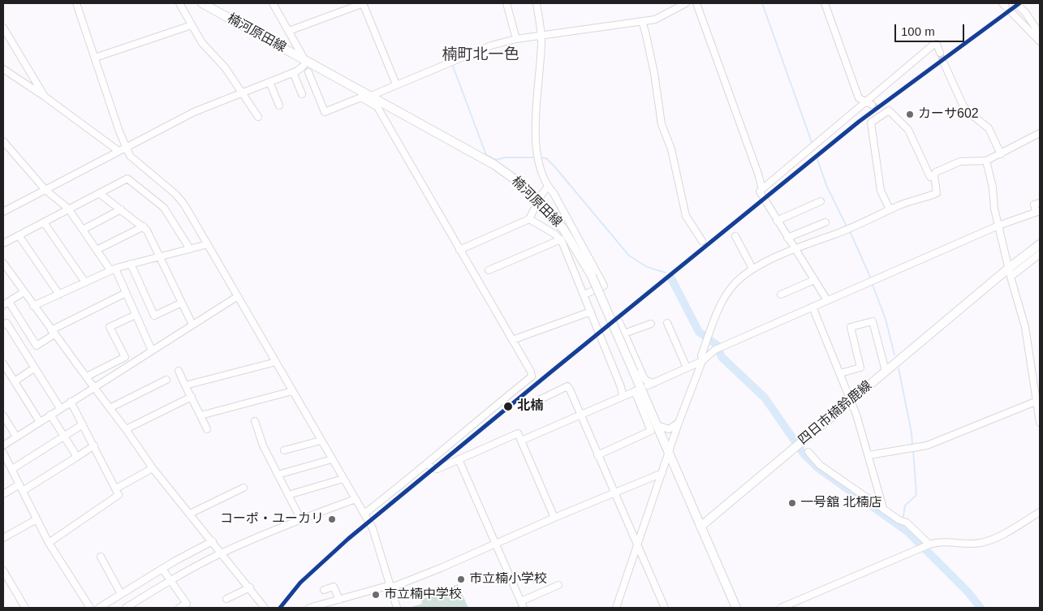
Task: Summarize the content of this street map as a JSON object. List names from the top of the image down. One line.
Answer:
{"streets":{"main road":["楠河原田線","四日市楠鈴鹿線"]},"crossings":[["楠河原田線","四日市楠鈴鹿線"]],"districts":["楠町北一色"],"places":["カーサ602","北楠","一号舘 北楠店","コーポ・ユーカリ","市立楠小学校","市立楠中学校"],"scale_bar":"100 m"}
